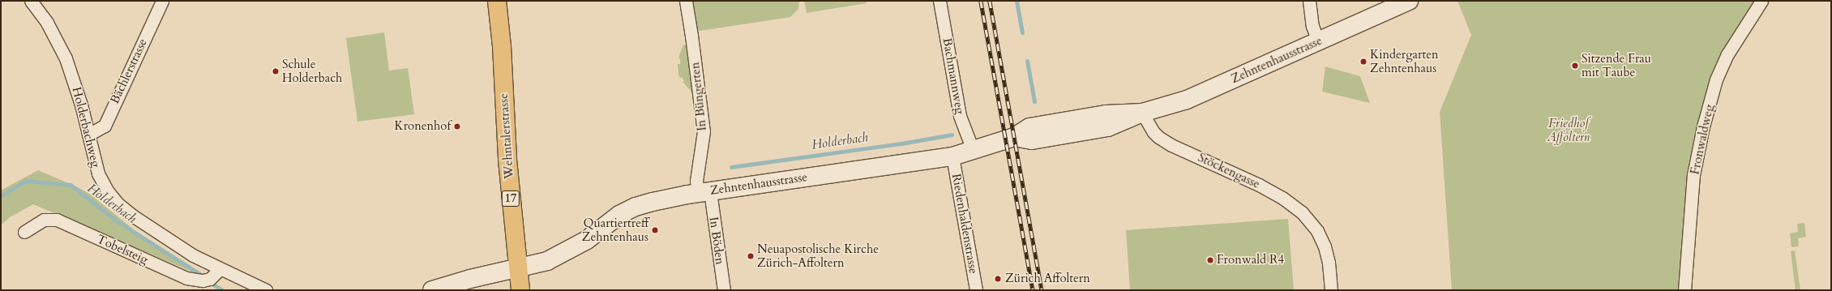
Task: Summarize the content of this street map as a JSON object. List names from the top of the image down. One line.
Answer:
{"streets":{"main road":["Wehntalerstrasse","17"],"street":["Zehntenhausstrasse","Bächlerstrasse","Bachmannweg","In Büngerten","Holderbachweg","Fronwaldweg","Stöckengasse","Riedenhaldenstrasse","In Böden","Tobelsteig"]},"crossings":[["Zehntenhausstrasse","Bachmannweg"],["Zehntenhausstrasse","In Büngerten"],["Zehntenhausstrasse","Wehntalerstrasse"],["Zehntenhausstrasse","Stöckengasse"],["Zehntenhausstrasse","Riedenhaldenstrasse"],["Zehntenhausstrasse","In Böden"],["Bächlerstrasse","Holderbachweg"],["In Büngerten","In Böden"],["Holderbachweg","Tobelsteig"]],"water":["Holderbach"],"parks":["Friedhof Affoltern"],"places":["Kindergarten Zehntenhaus","Sitzende Frau mit Taube","Schule Holderbach","Kronenhof","Quartiertreff Zehntenhaus","Neuapostolische Kirche Zürich-Affoltern","Fronwald R4","Zürich Affoltern"]}
